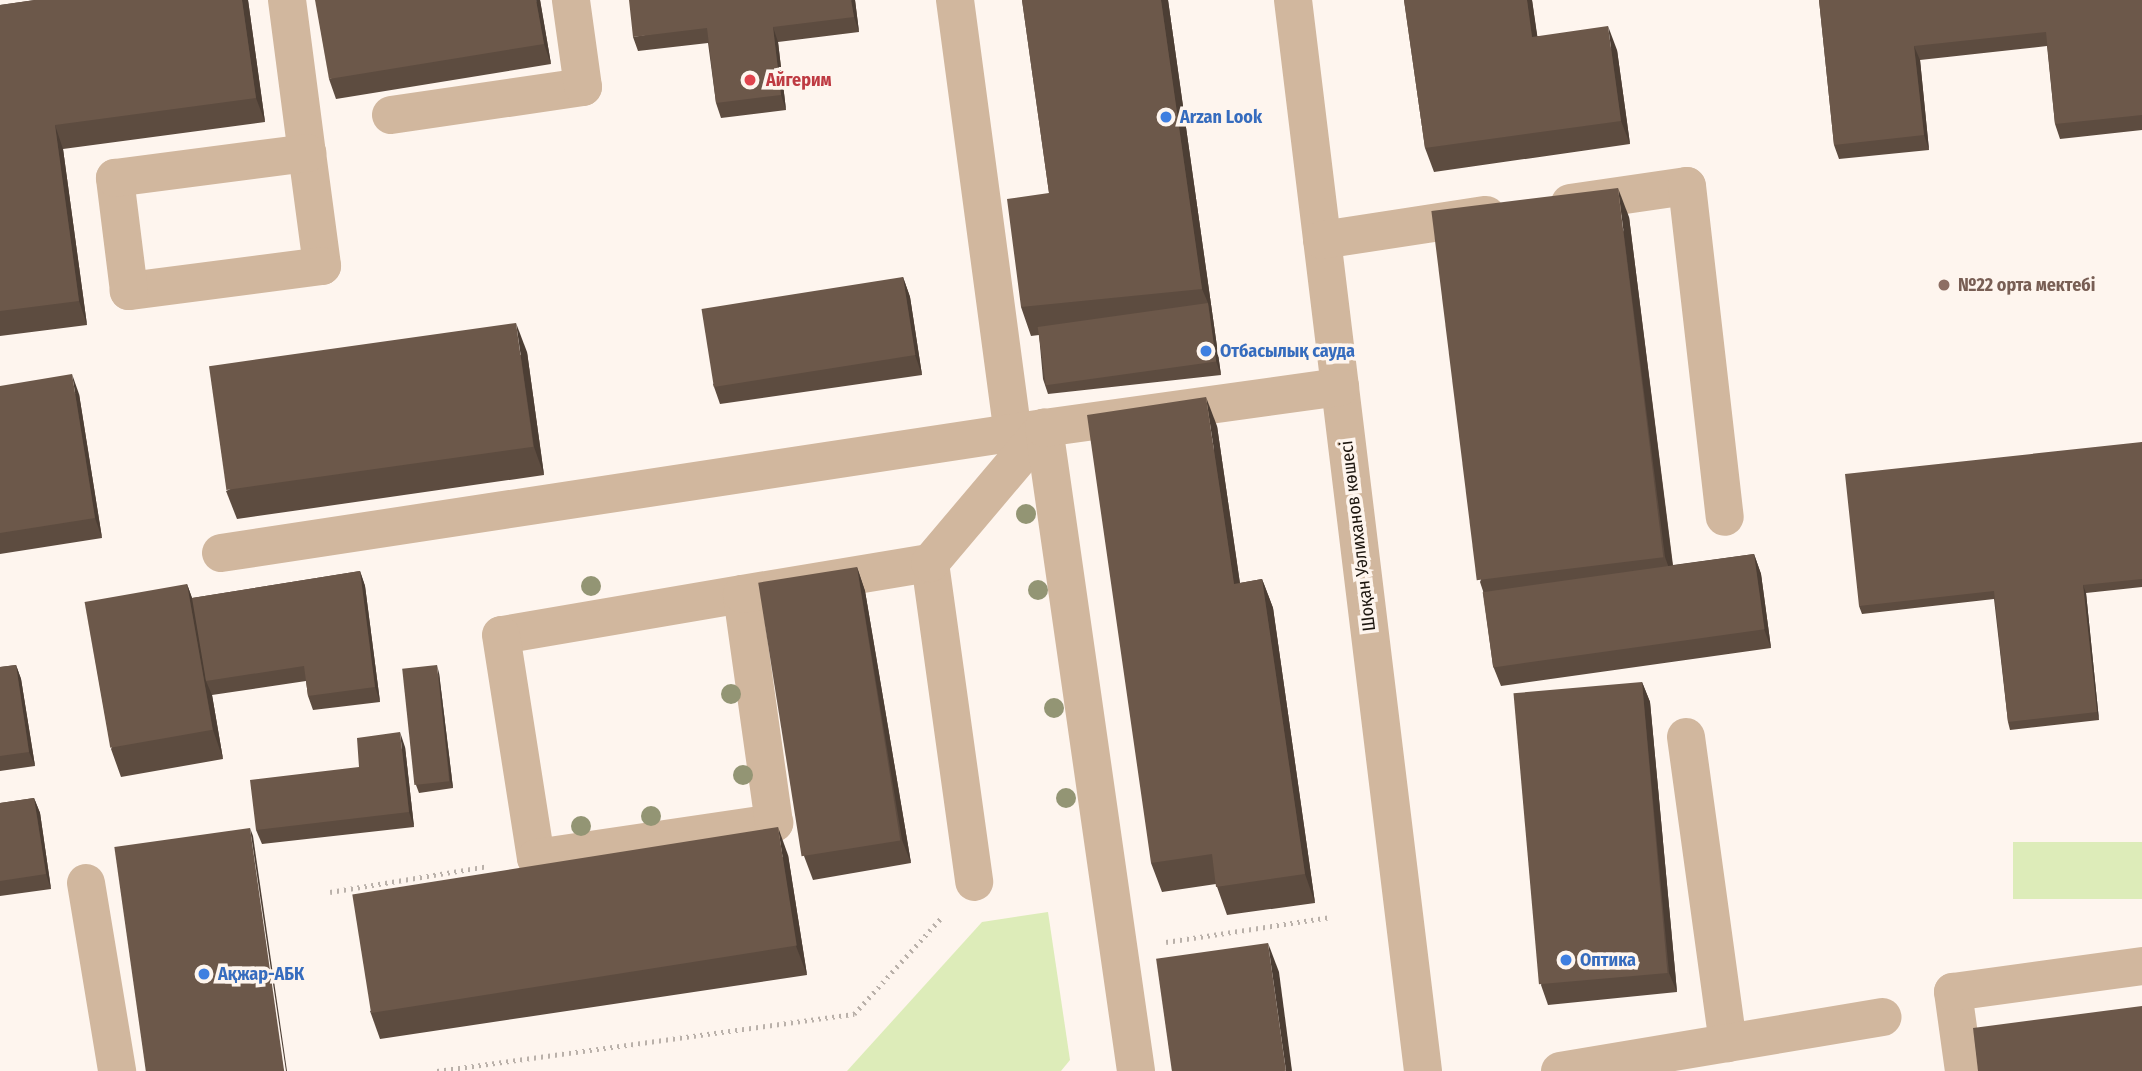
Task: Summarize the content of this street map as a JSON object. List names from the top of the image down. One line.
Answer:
{"streets":{"street":["Шоқан Уәлиханов көшесі"]},"places":["Айгерим","Arzan Look","№22 орта мектебі","Отбасылық сауда","Оптика","Ақжар-АБК"]}
